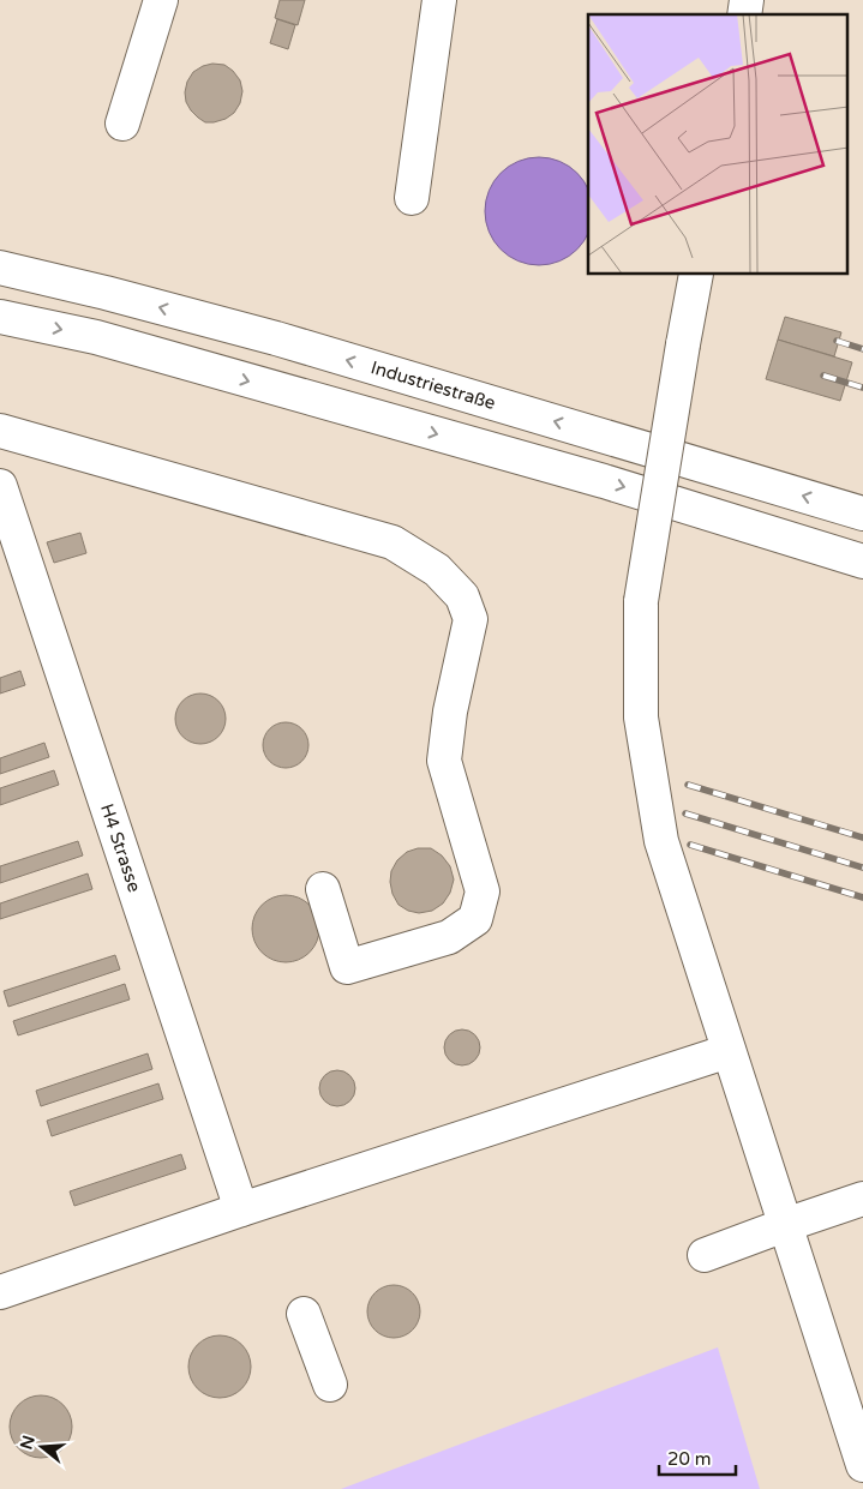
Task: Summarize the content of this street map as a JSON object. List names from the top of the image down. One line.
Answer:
{"streets":{"main road":["Industriestraße","H4 Strasse"]},"scale_bar":"20 m","north":"left"}
